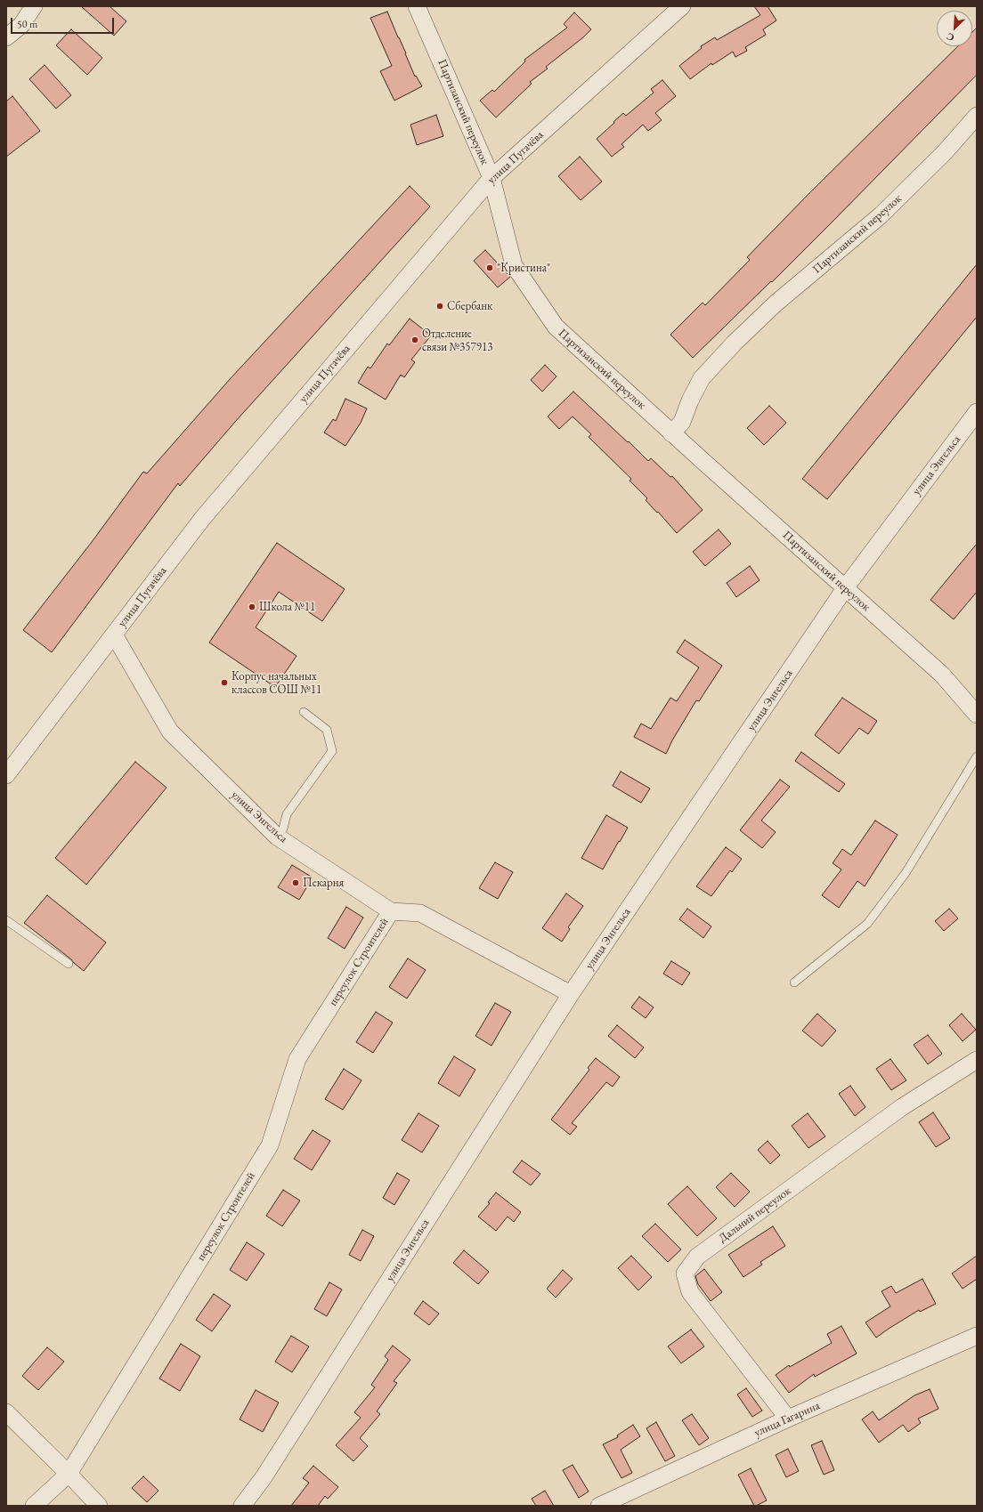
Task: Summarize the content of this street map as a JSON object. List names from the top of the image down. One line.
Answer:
{"streets":{"street":["Партизанский переулок","улица Пугачёва","улица Энгельса","переулок Строителей","Дальний переулок","улица Гагарина"]},"crossings":[["Партизанский переулок","улица Пугачёва"],["Партизанский переулок","улица Энгельса"],["улица Пугачёва","улица Энгельса"],["улица Энгельса","переулок Строителей"],["Дальний переулок","улица Гагарина"]],"places":["\"Кристина\"","Сбербанк","Отделение связи №357913","Школа №11","Корпус начальных классов СОШ №11","Пекарня"],"scale_bar":"50 m","north":"bottom left"}
